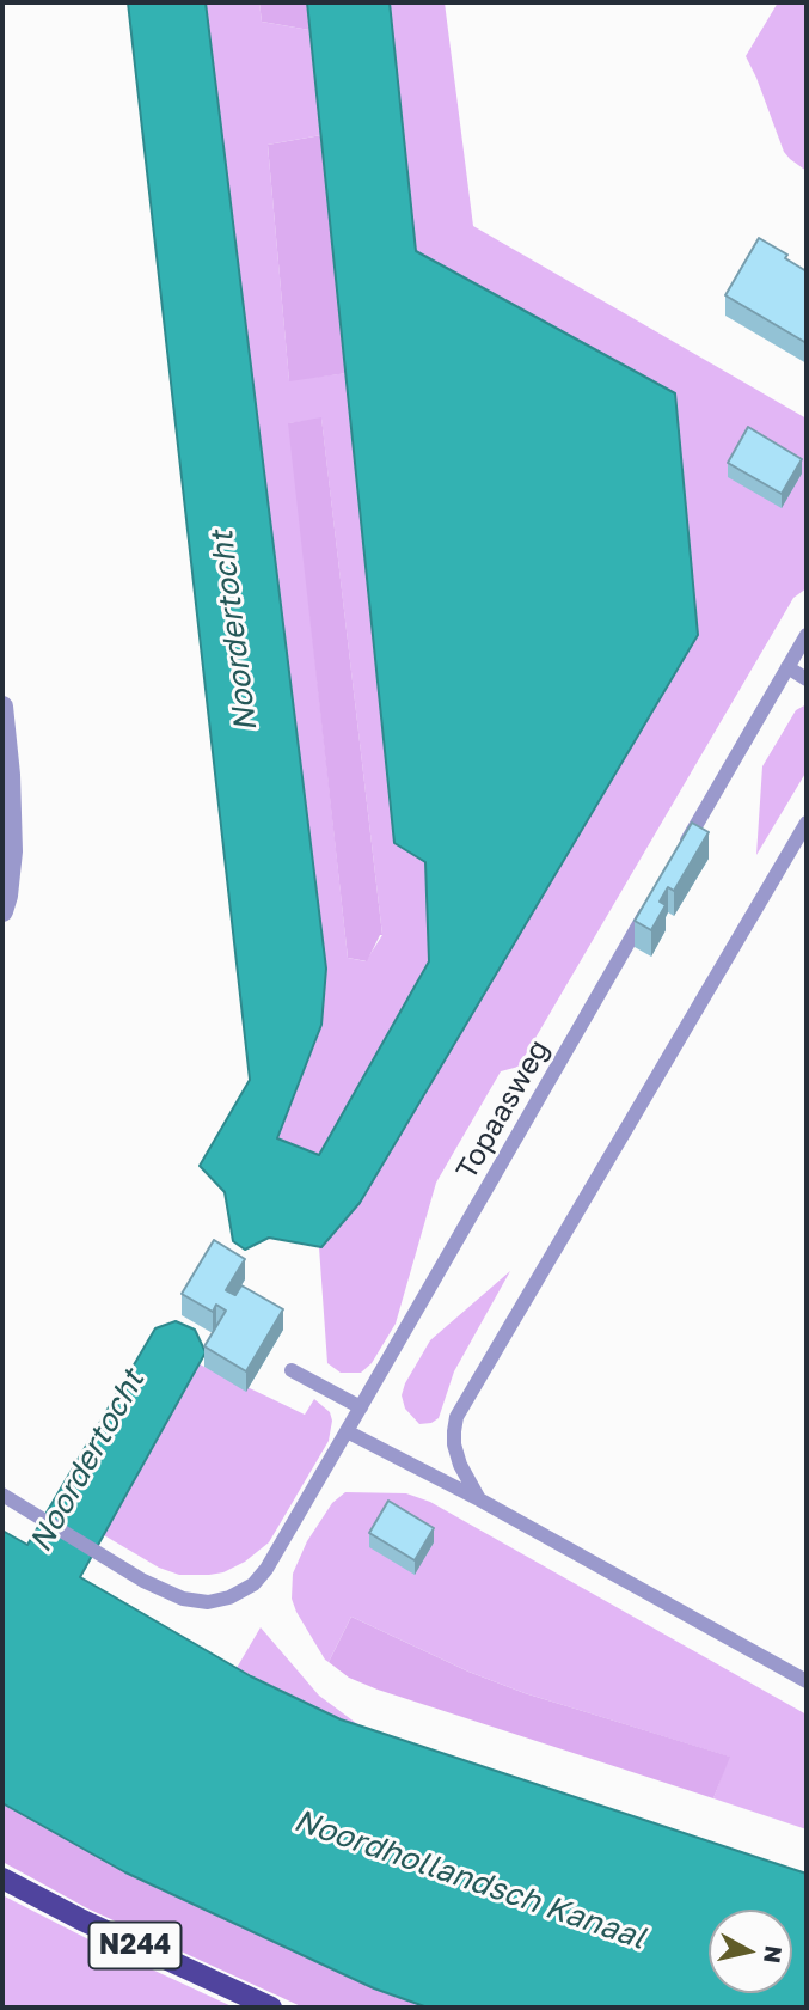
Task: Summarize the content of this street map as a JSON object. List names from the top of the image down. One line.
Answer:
{"streets":{"main road":["N244"],"lane":["Topaasweg"]},"water":["Noordertocht","Noordhollandsch Kanaal"],"north":"right"}
